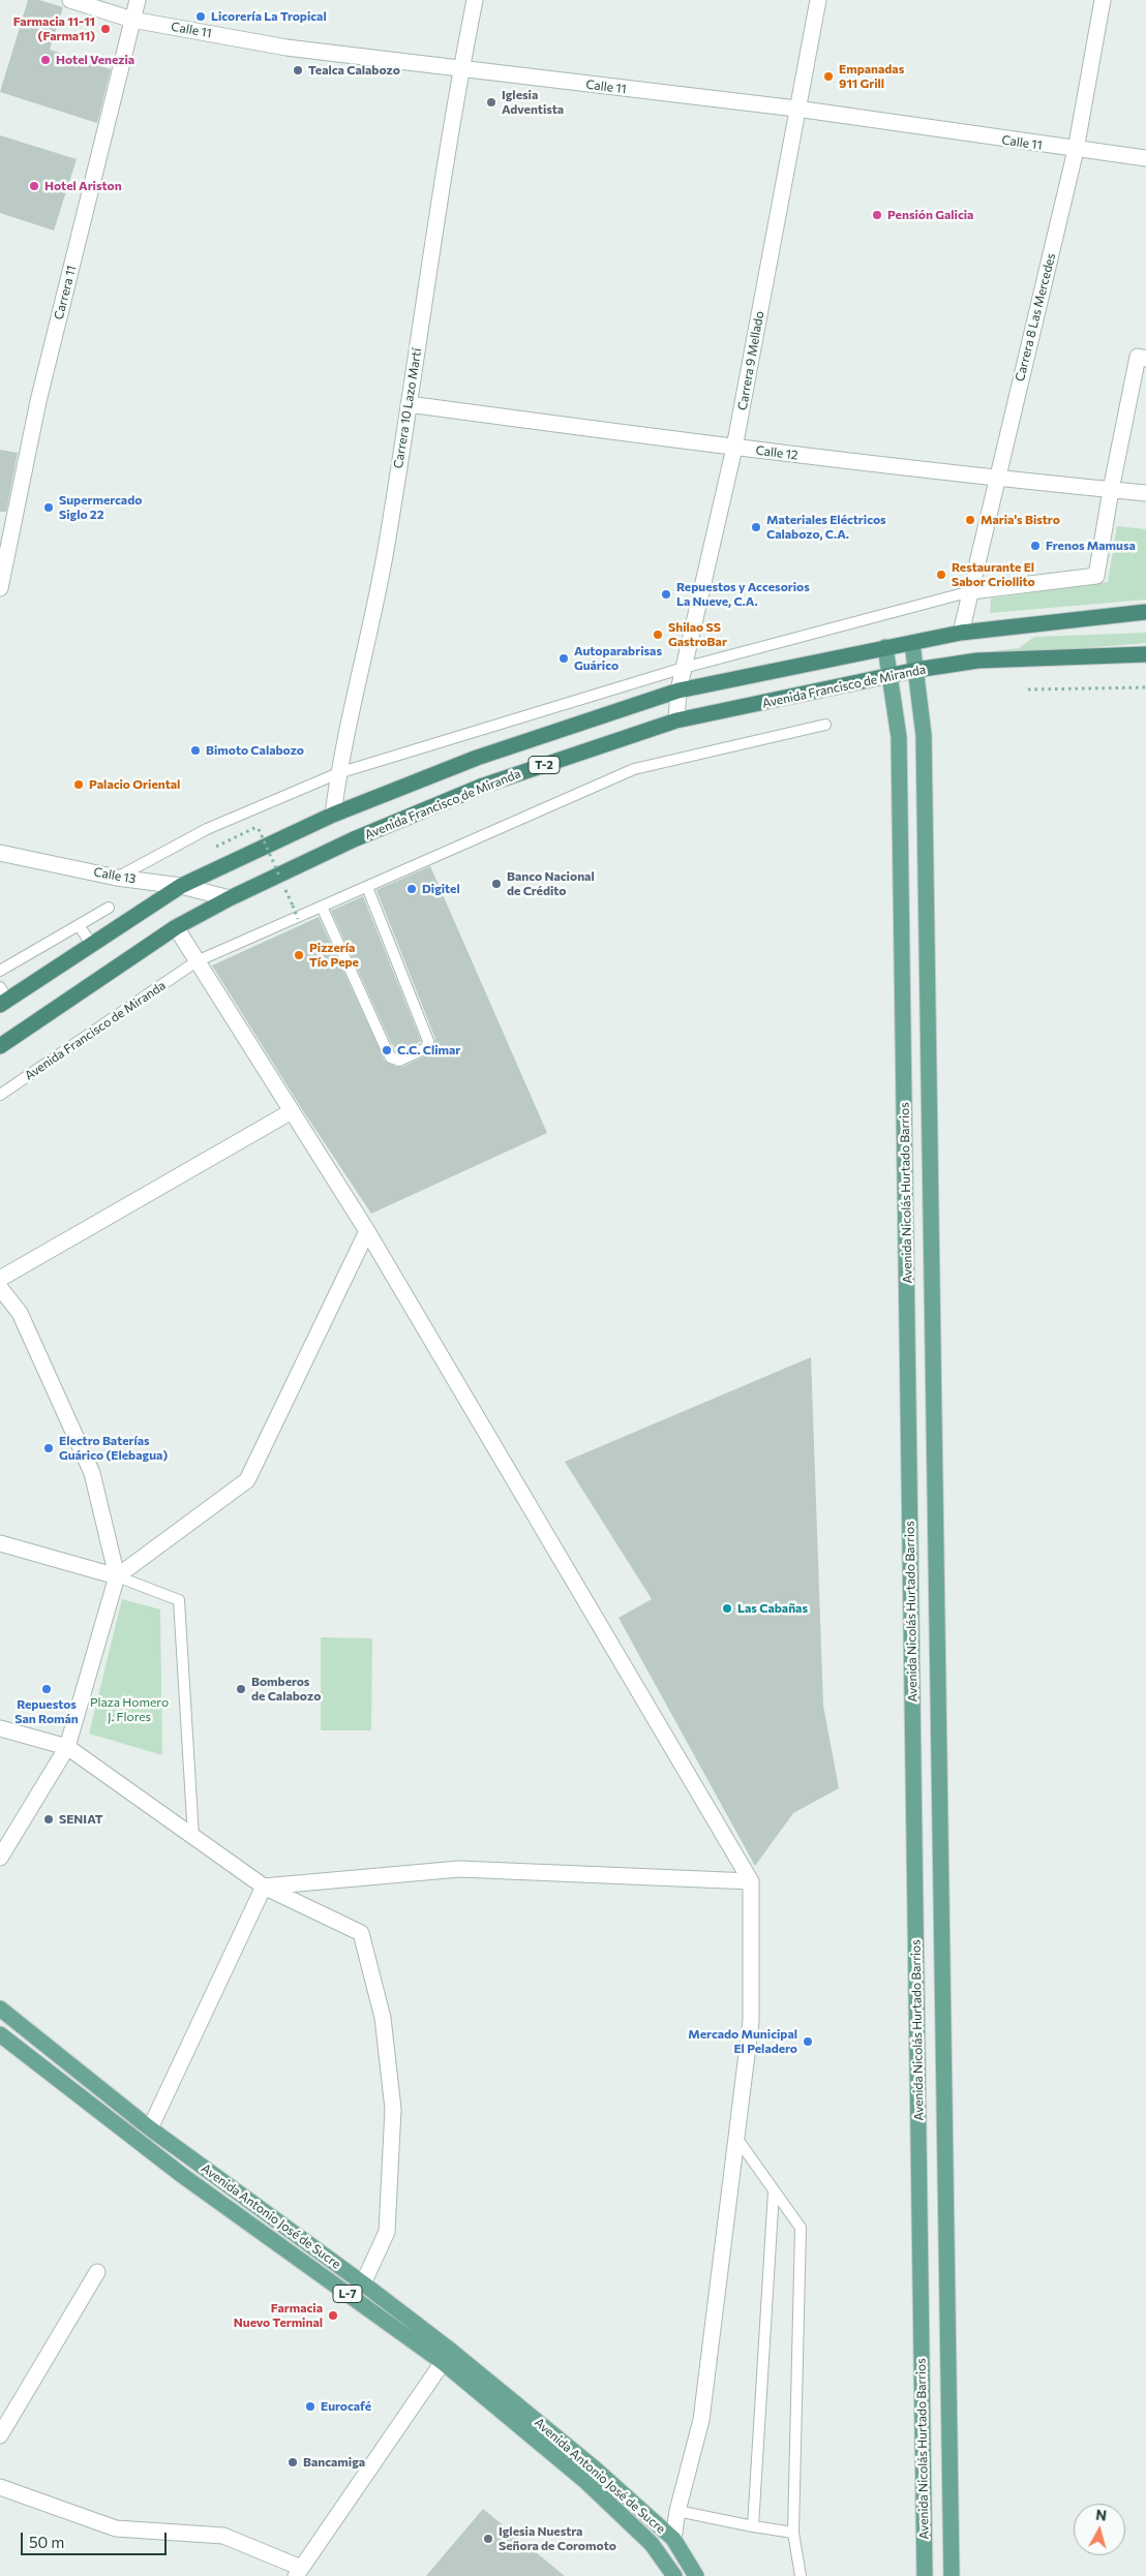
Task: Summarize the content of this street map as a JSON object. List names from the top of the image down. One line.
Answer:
{"streets":{"highway":["Avenida Francisco de Miranda","T-2"],"main road":["Avenida Nicolás Hurtado Barrios","Avenida Antonio José de Sucre","L-7"],"street":["Calle 11","Carrera 11","Carrera 8 Las Mercedes","Carrera 9 Mellado","Carrera 10 Lazo Martí","Calle 12","Calle 13"]},"crossings":[["Calle 11","Carrera 11"],["Calle 11","Carrera 8 Las Mercedes"],["Calle 11","Carrera 9 Mellado"],["Calle 11","Carrera 10 Lazo Martí"],["Carrera 8 Las Mercedes","Calle 12"],["Carrera 8 Las Mercedes","T-2"],["Carrera 9 Mellado","Calle 12"],["Carrera 9 Mellado","Avenida Francisco de Miranda"],["Carrera 9 Mellado","T-2"],["Carrera 10 Lazo Martí","Calle 12"],["Carrera 10 Lazo Martí","T-2"],["Avenida Francisco de Miranda","Calle 13"],["Avenida Francisco de Miranda","Avenida Nicolás Hurtado Barrios"],["T-2","Calle 13"],["T-2","Avenida Nicolás Hurtado Barrios"]],"parks":["Plaza Homero J. Flores"],"places":["Licorería La Tropical","Farmacia 11-11 (Farma11)","Hotel Venezia","Tealca Calabozo","Empanadas 911 Grill","Iglesia Adventista","Hotel Ariston","Pensión Galicia","Supermercado Siglo 22","Maria's Bistro","Materiales Eléctricos Calabozo, C.A.","Frenos Mamusa","Restaurante El Sabor Criollito","Repuestos y Accesorios La Nueve, C.A.","Shilao SS GastroBar","Autoparabrisas Guárico","Bimoto Calabozo","Palacio Oriental","Banco Nacional de Crédito","Digitel","Pizzería Tío Pepe","C.C. Climar","Electro Baterías Guárico (Elebagua)","Las Cabañas","Repuestos San Román","Bomberos de Calabozo","SENIAT","Mercado Municipal El Peladero","Farmacia Nuevo Terminal","Eurocafé","Bancamiga","Iglesia Nuestra Señora de Coromoto"],"scale_bar":"50 m","north":"top"}
